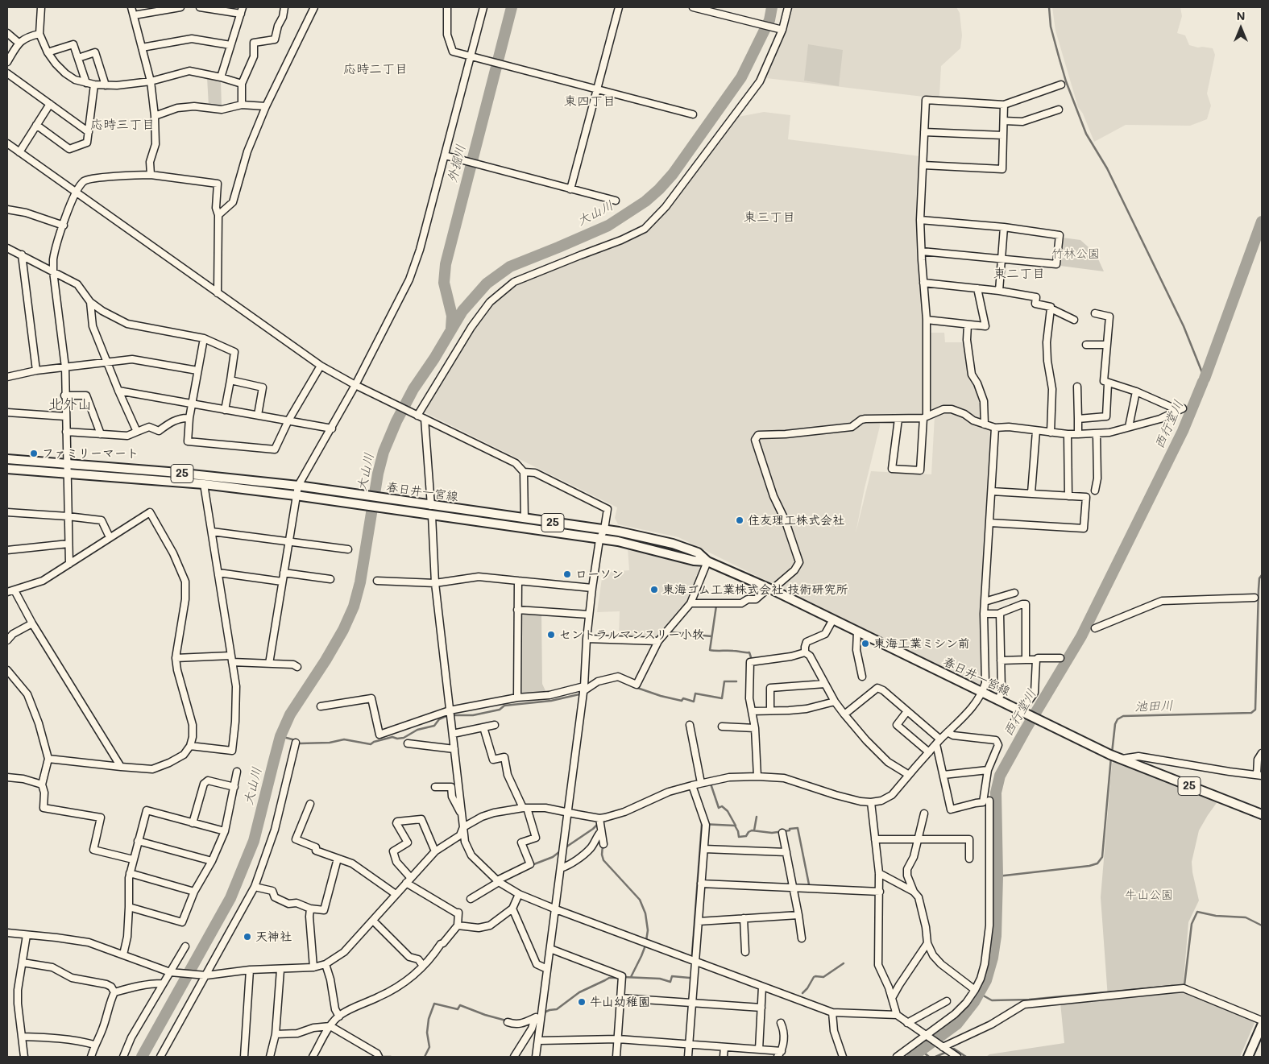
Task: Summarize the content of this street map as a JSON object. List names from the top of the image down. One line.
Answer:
{"streets":{"main road":["25","春日井一宮線"]},"districts":["応時二丁目","東四丁目","応時三丁目","東三丁目","東二丁目","北外山"],"water":["外掘川","大山川","西行堂川","池田川"],"parks":["竹林公園","牛山公園"],"places":["ファミリーマート","住友理工株式会社","ローソン","東海ゴム工業株式会社 技術研究所","セントラルマンスリー小牧","東海工業ミシン前","天神社","牛山幼稚園"],"north":"top"}
